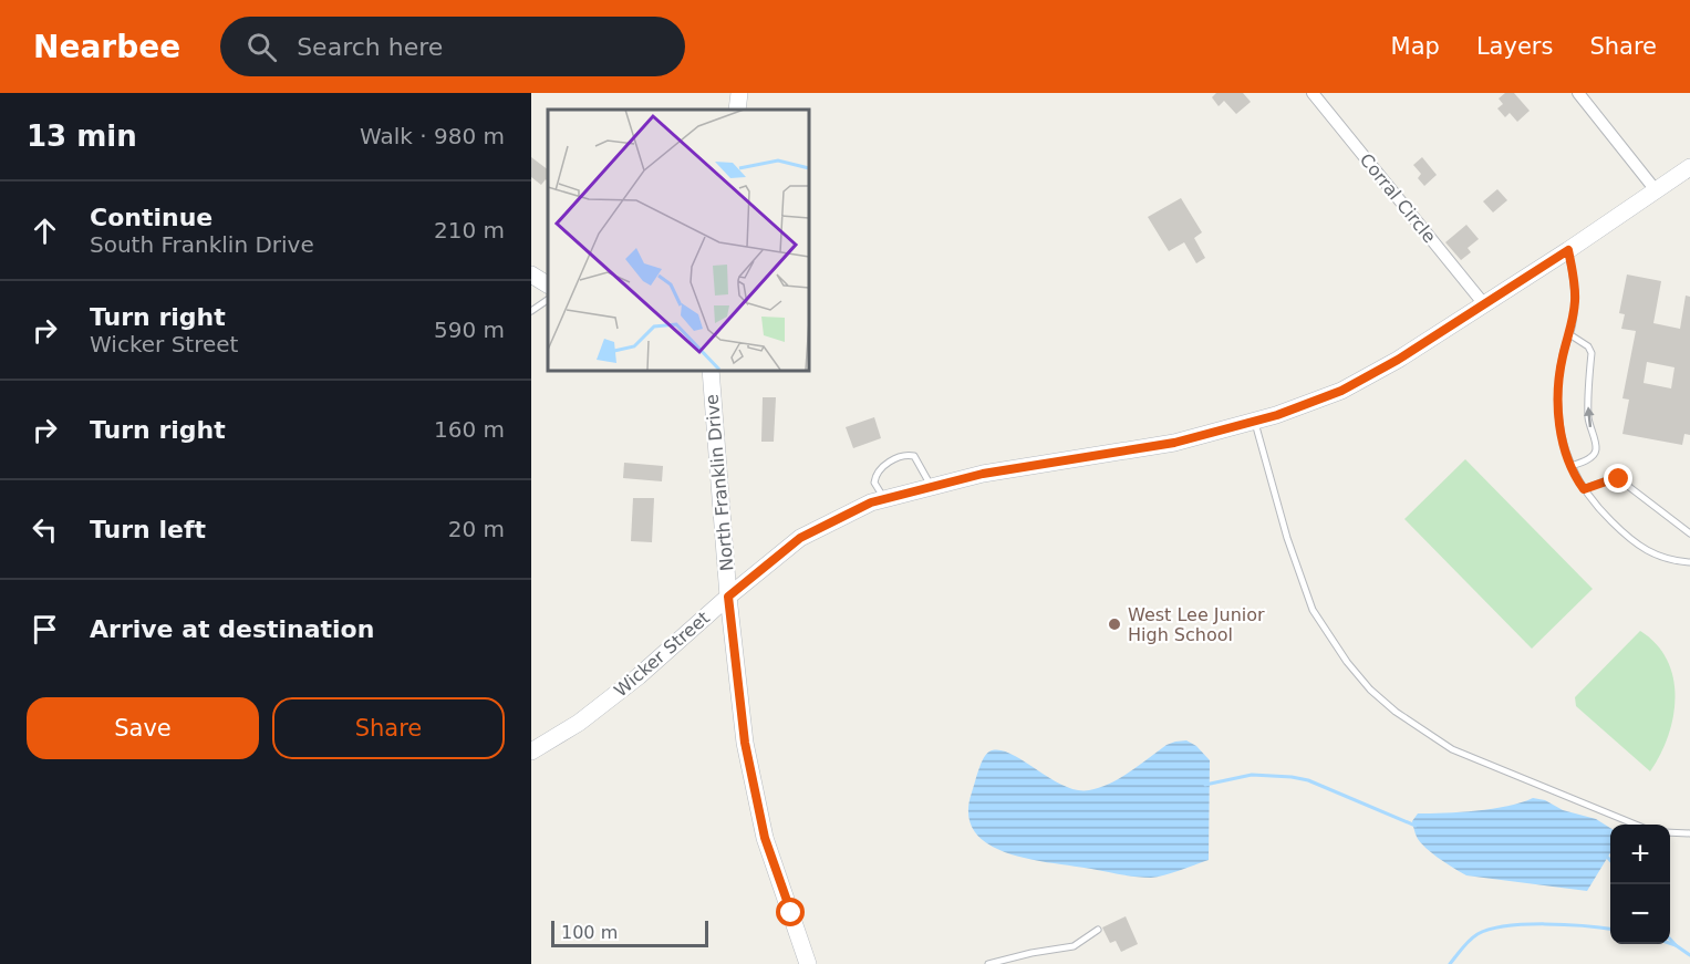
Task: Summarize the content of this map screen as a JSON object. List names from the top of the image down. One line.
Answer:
{"streets":{"main road":["North Franklin Drive","Wicker Street"],"street":["Corral Circle"]},"crossings":[["Corral Circle","Wicker Street"],["North Franklin Drive","Wicker Street"]],"places":["West Lee Junior High School"],"scale_bar":"100 m","page":{"header":"Nearbee","search":"Search here","nav":["Map","Layers","Share"],"heading":["13 min","Walk · 980 m"],"list":[["Continue","South Franklin Drive","210 m"],["Turn right","Wicker Street","590 m"],["Turn right","160 m"],["Turn left","20 m"],"Arrive at destination"],"buttons":["Save","Share"],"map_buttons":["+","−"],"scale":"100 m"}}
